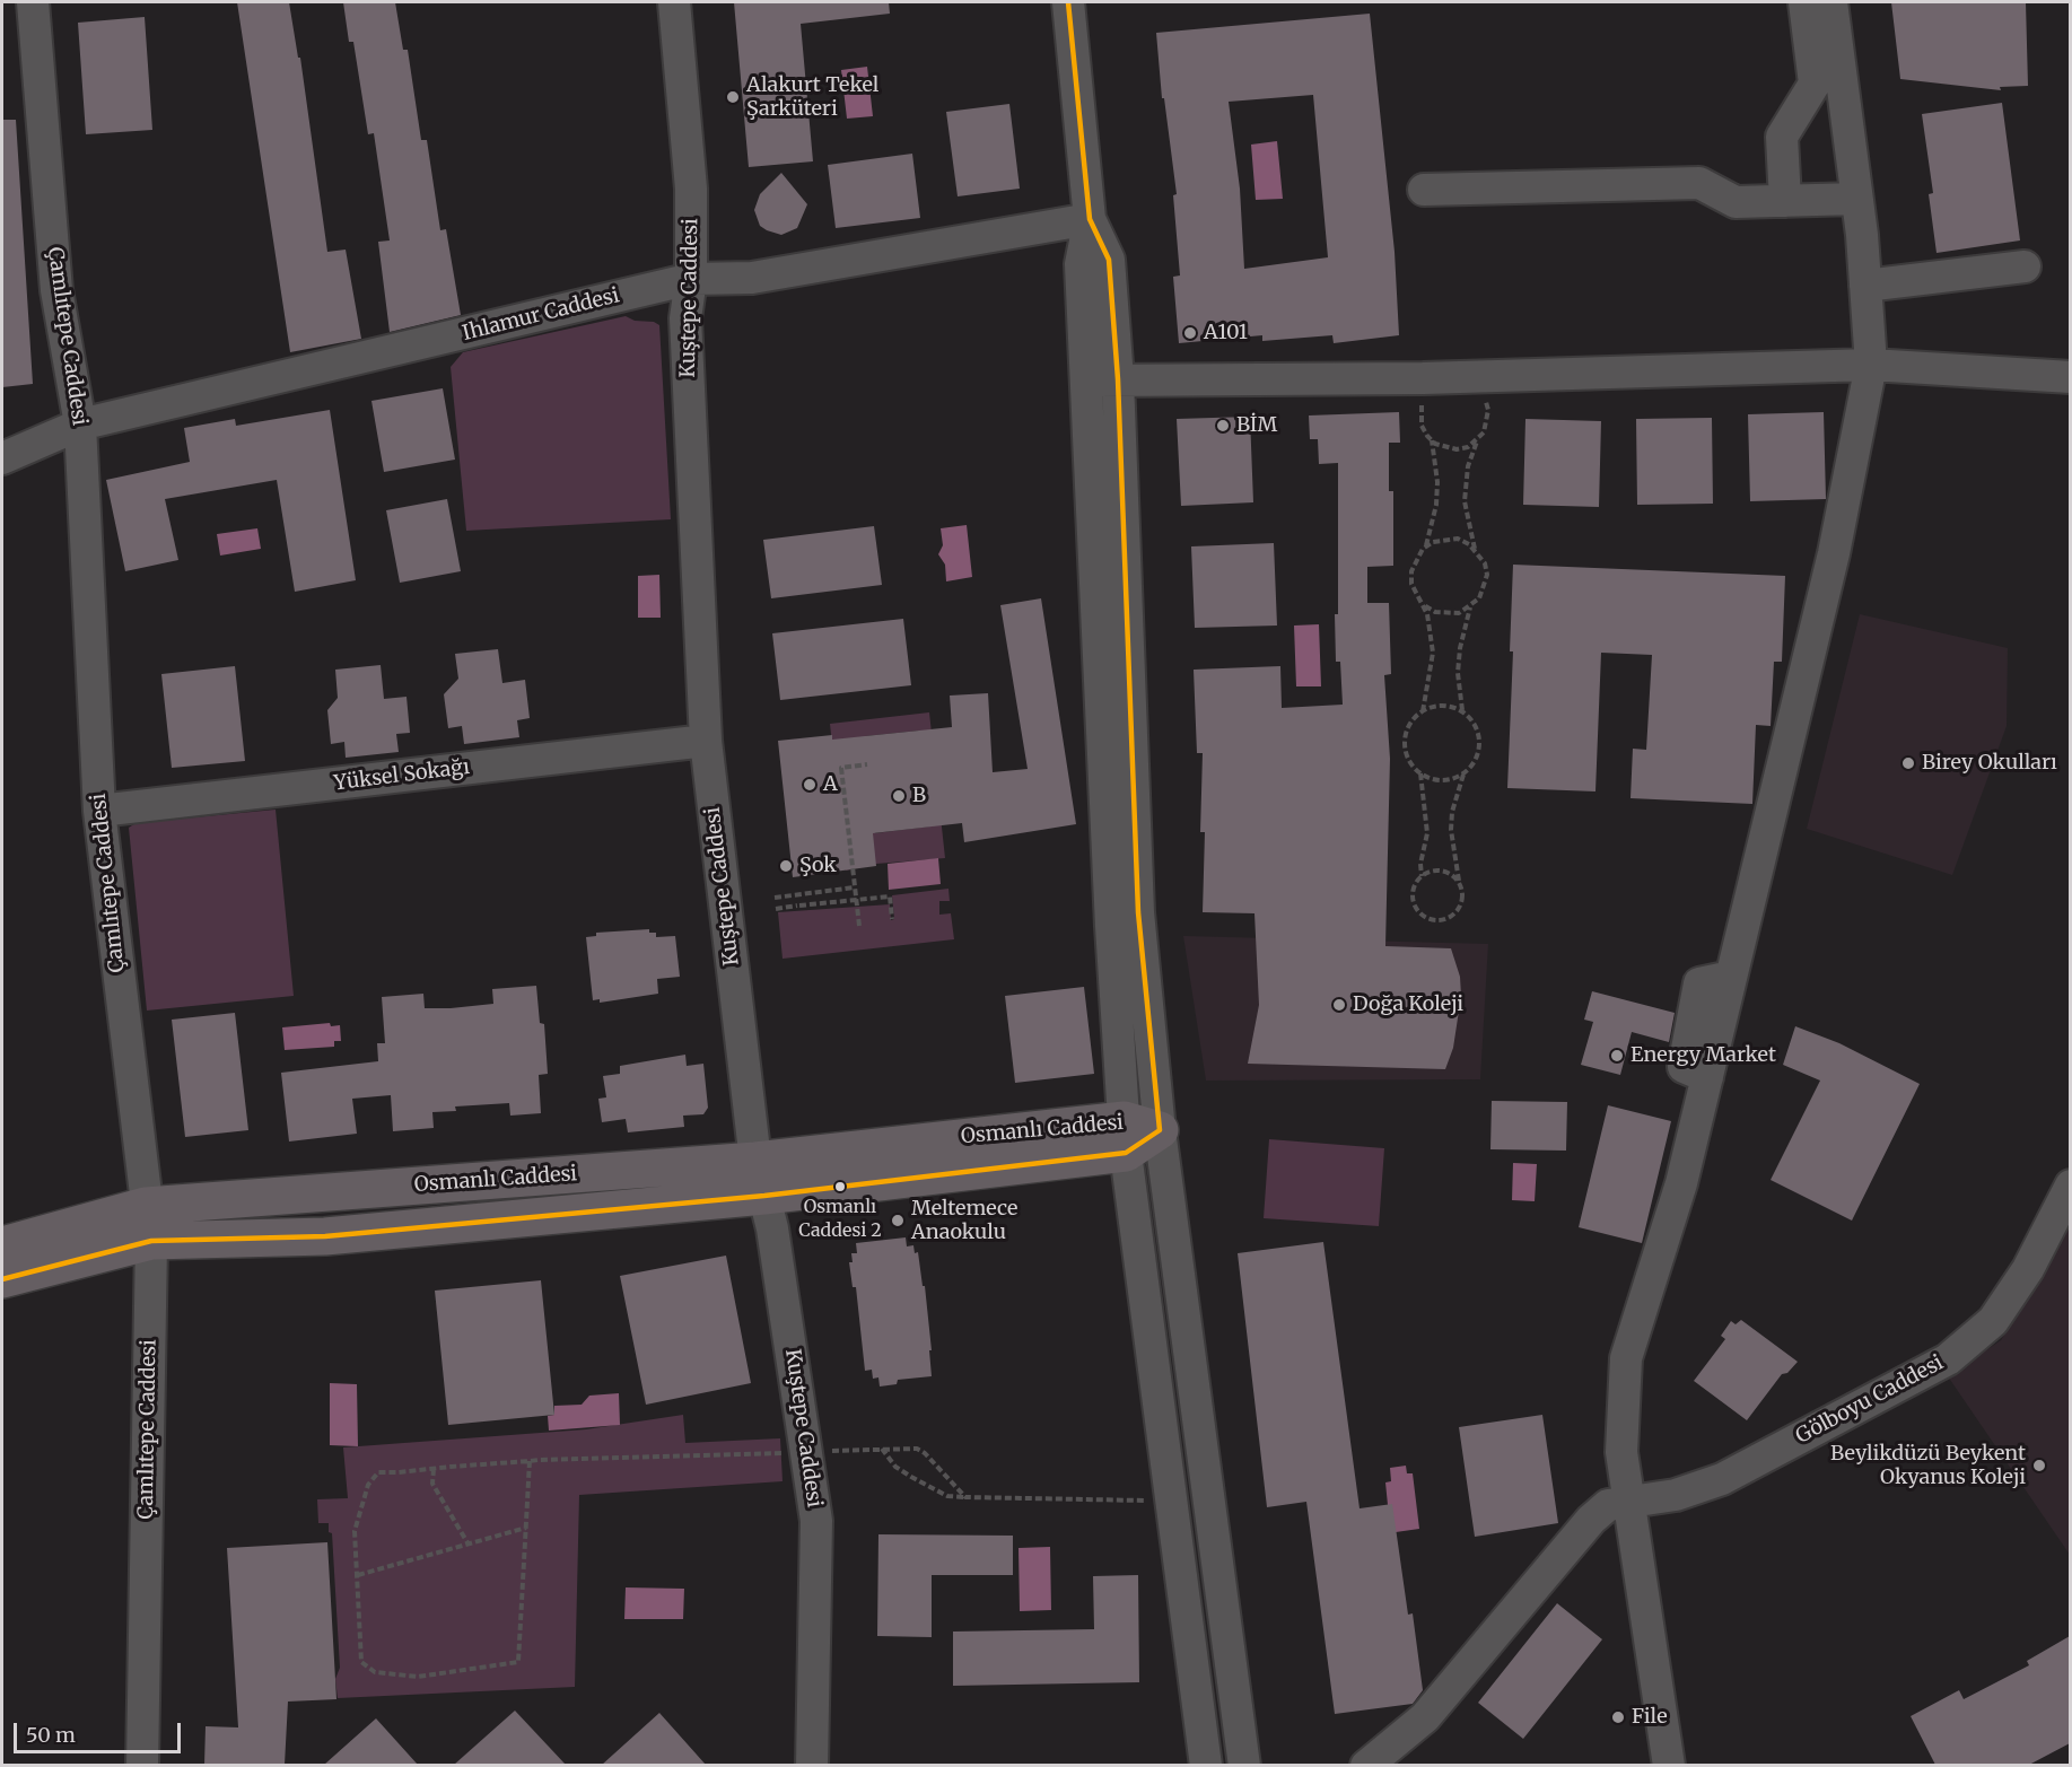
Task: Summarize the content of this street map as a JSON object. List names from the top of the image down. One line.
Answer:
{"streets":{"main road":["Osmanlı Caddesi"],"street":["Kuştepe Caddesi","Ihlamur Caddesi","Çamlıtepe Caddesi","Yüksel Sokağı","Gölboyu Caddesi"]},"crossings":[["Kuştepe Caddesi","Ihlamur Caddesi"],["Kuştepe Caddesi","Yüksel Sokağı"],["Kuştepe Caddesi","Osmanlı Caddesi"],["Ihlamur Caddesi","Çamlıtepe Caddesi"],["Çamlıtepe Caddesi","Yüksel Sokağı"],["Çamlıtepe Caddesi","Osmanlı Caddesi"]],"places":["Alakurt Tekel Şarküteri","A101","BİM","Birey Okulları","A","B","Şok","Doğa Koleji","Energy Market","Osmanlı Caddesi 2","Meltemece Anaokulu","Beylikdüzü Beykent Okyanus Koleji","File"],"scale_bar":"50 m"}
